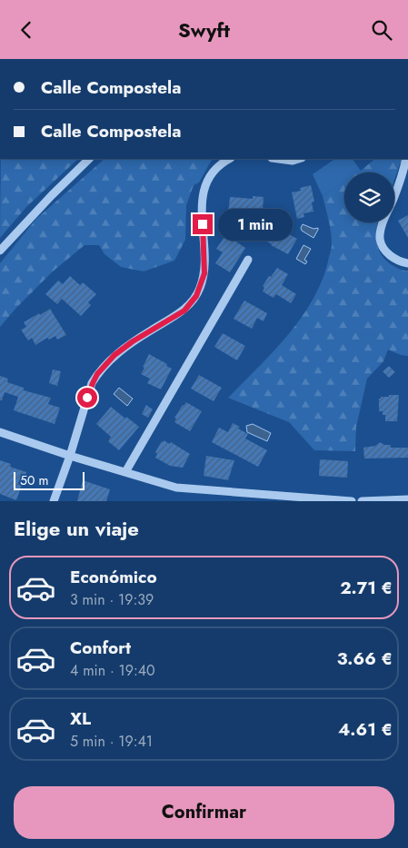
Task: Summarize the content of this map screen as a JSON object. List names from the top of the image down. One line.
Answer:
{"scale_bar":"50 m","page":{"header":"Swyft","banner":["Calle Compostela","Calle Compostela"],"bubble":"1 min","scale":"50 m","heading":"Elige un viaje","list":[{"name":"Económico","note":"3 min · 19:39","value":"2.71 €"},{"name":"Confort","note":"4 min · 19:40","value":"3.66 €"},{"name":"XL","note":"5 min · 19:41","value":"4.61 €"}],"buttons":"Confirmar"}}
